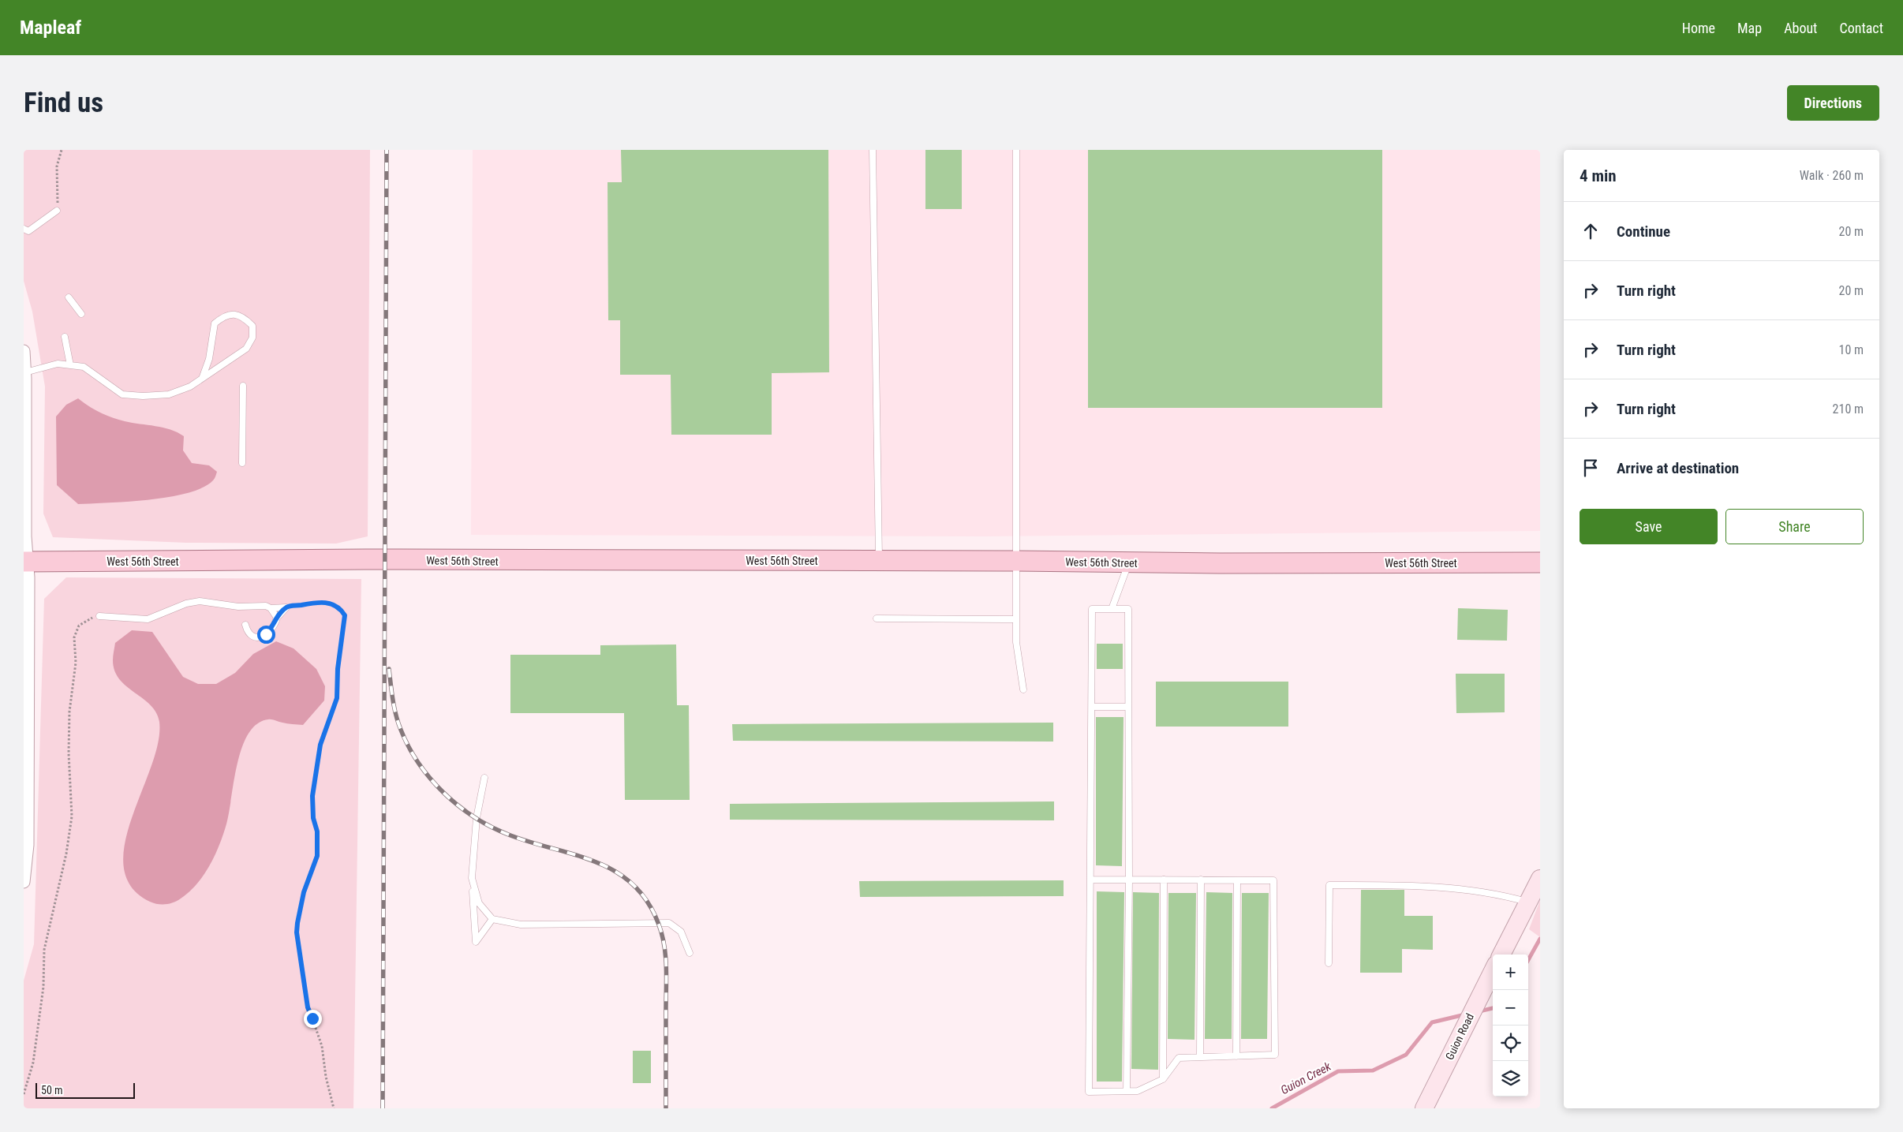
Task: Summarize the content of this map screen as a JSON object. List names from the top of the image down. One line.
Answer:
{"streets":{"main road":["West 56th Street"],"street":["Guion Road"]},"water":["Guion Creek"],"scale_bar":"50 m","page":{"header":"Mapleaf","nav":["Home","Map","About","Contact"],"buttons":["Directions",["Save","Share"]],"title":"Find us","heading":["4 min","Walk · 260 m"],"list":[["Continue","20 m"],["Turn right","20 m"],["Turn right","10 m"],["Turn right","210 m"],"Arrive at destination"],"map_buttons":["+","−"],"scale":"50 m"}}
